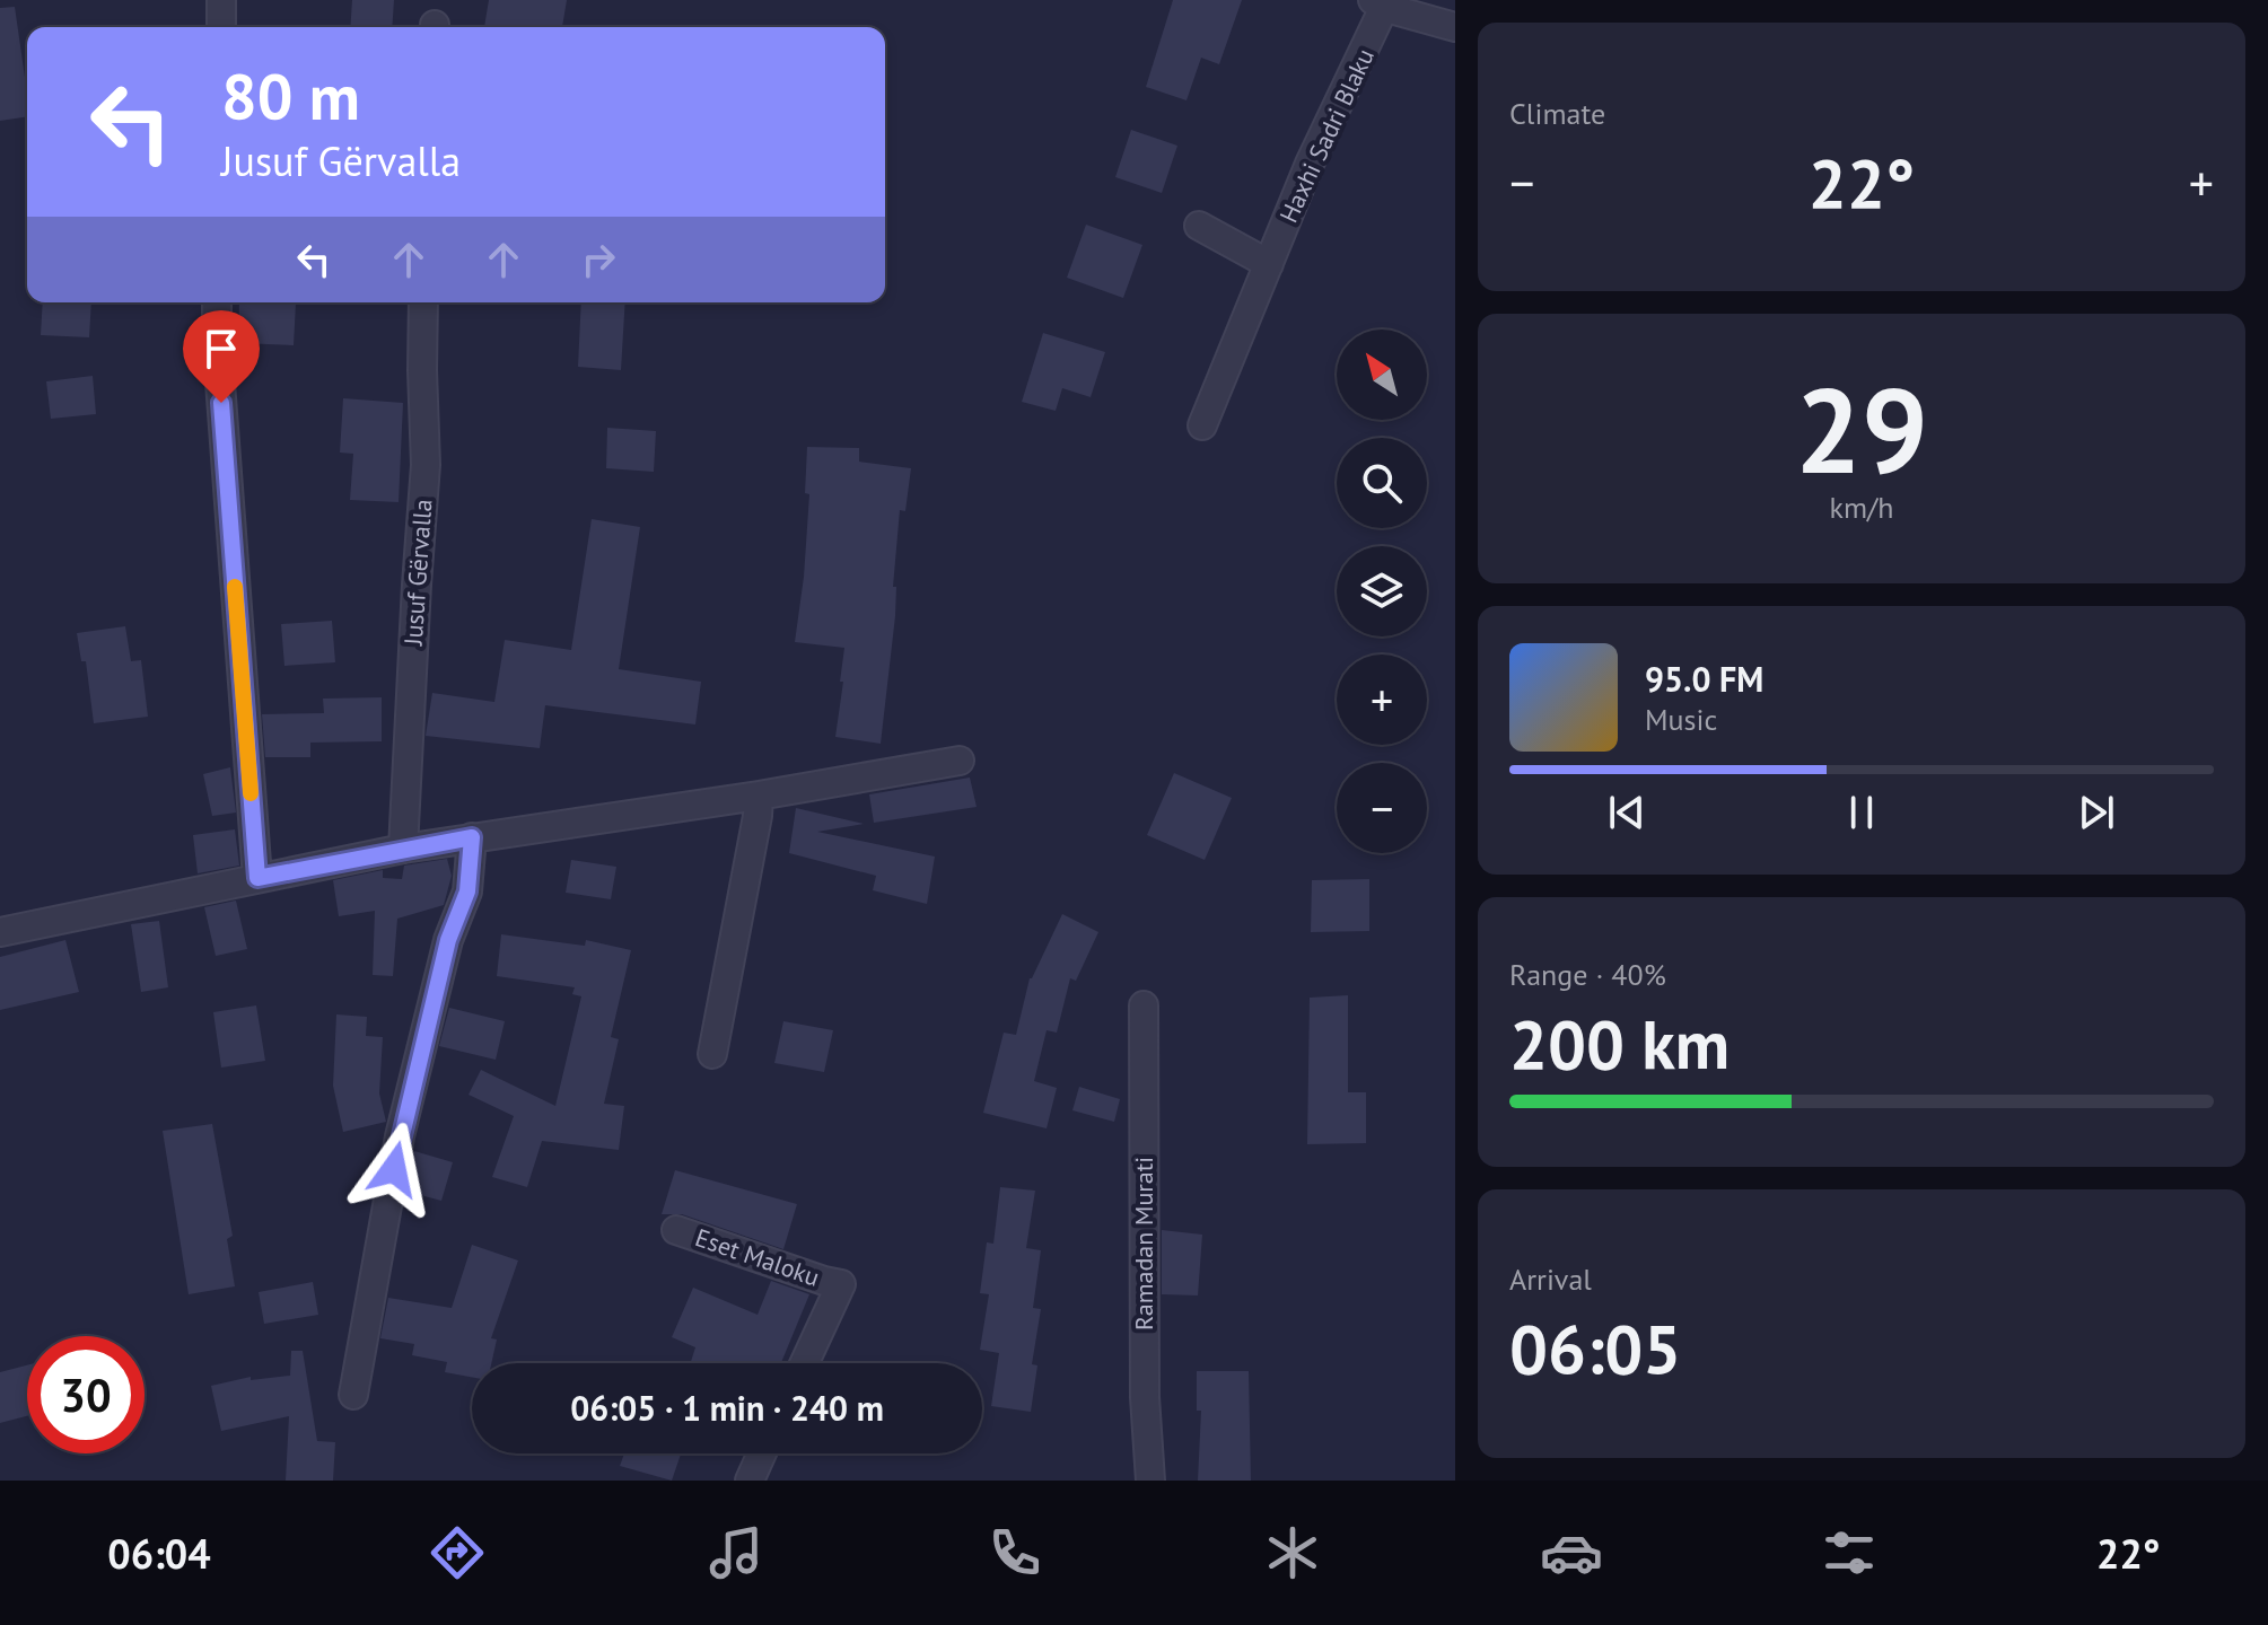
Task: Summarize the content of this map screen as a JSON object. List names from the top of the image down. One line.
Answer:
{"streets":{"street":["Haxhi Sadri Blaku","Jusuf Gërvalla","Ramadan Murati","Eset Maloku"]},"north":"top left","page":{"tile":["Climate",["29","km/h"],["Range · 40%","200 km"],["Arrival","06:05"]],"turn":["80 m","Jusuf Gërvalla"],"heat":["−","22°","+"],"map_buttons":["+","−"],"song":["95.0 FM","Music"],"limit":"30","trip":"06:05 · 1 min · 240 m","tabs":["06:04","22°"]}}
